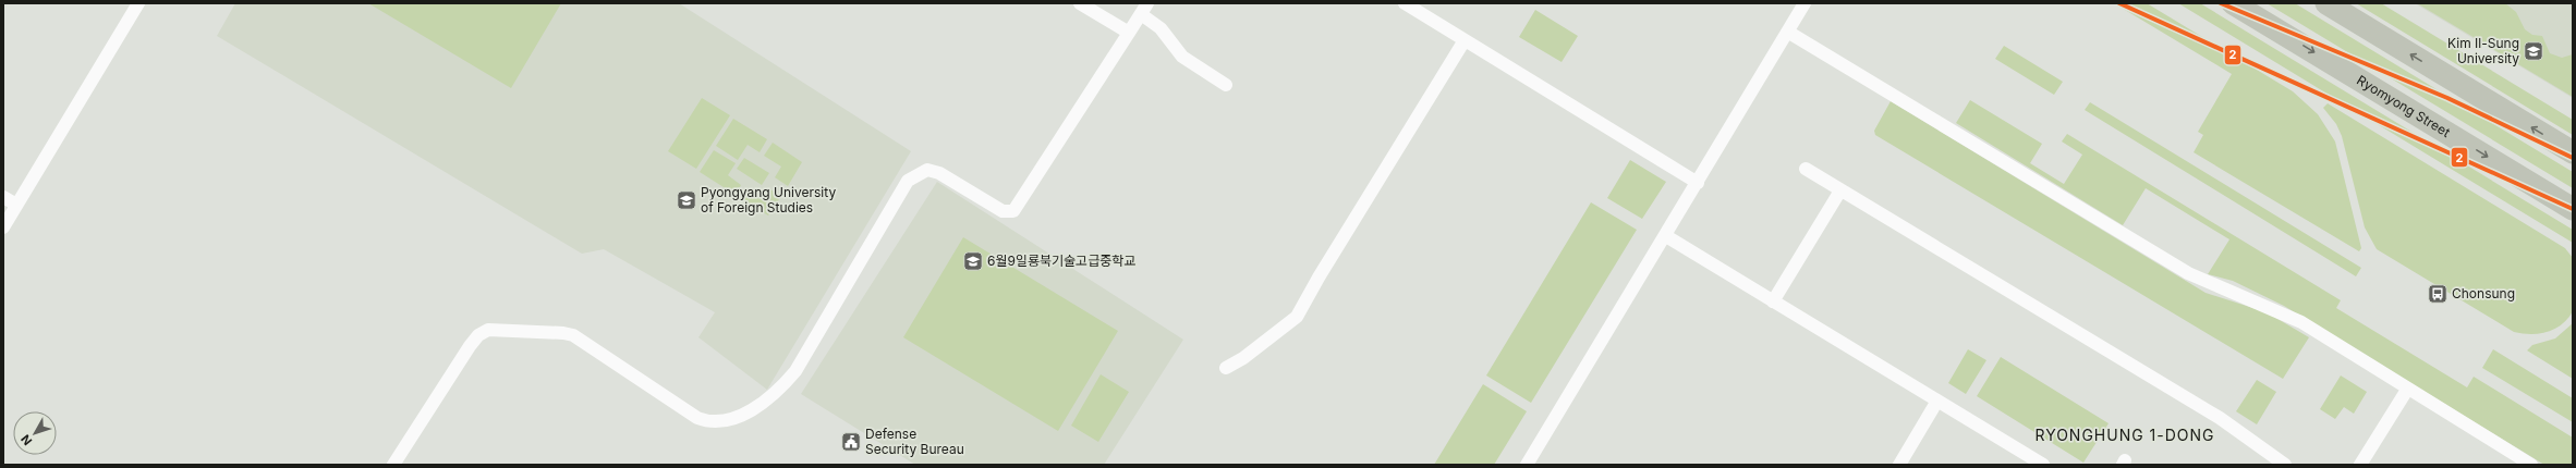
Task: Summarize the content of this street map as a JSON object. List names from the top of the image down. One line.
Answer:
{"streets":{"highway":["Ryomyong Street"]},"districts":["RYONGHUNG 1-DONG"],"places":{"school or university":["Kim Il-Sung University","Pyongyang University of Foreign Studies","6월9일룡북기술고급중학교"],"bus stop":["Chonsung"],"public building":["Defense Security Bureau"]},"lines":["transit line 2"],"north":"bottom left"}
